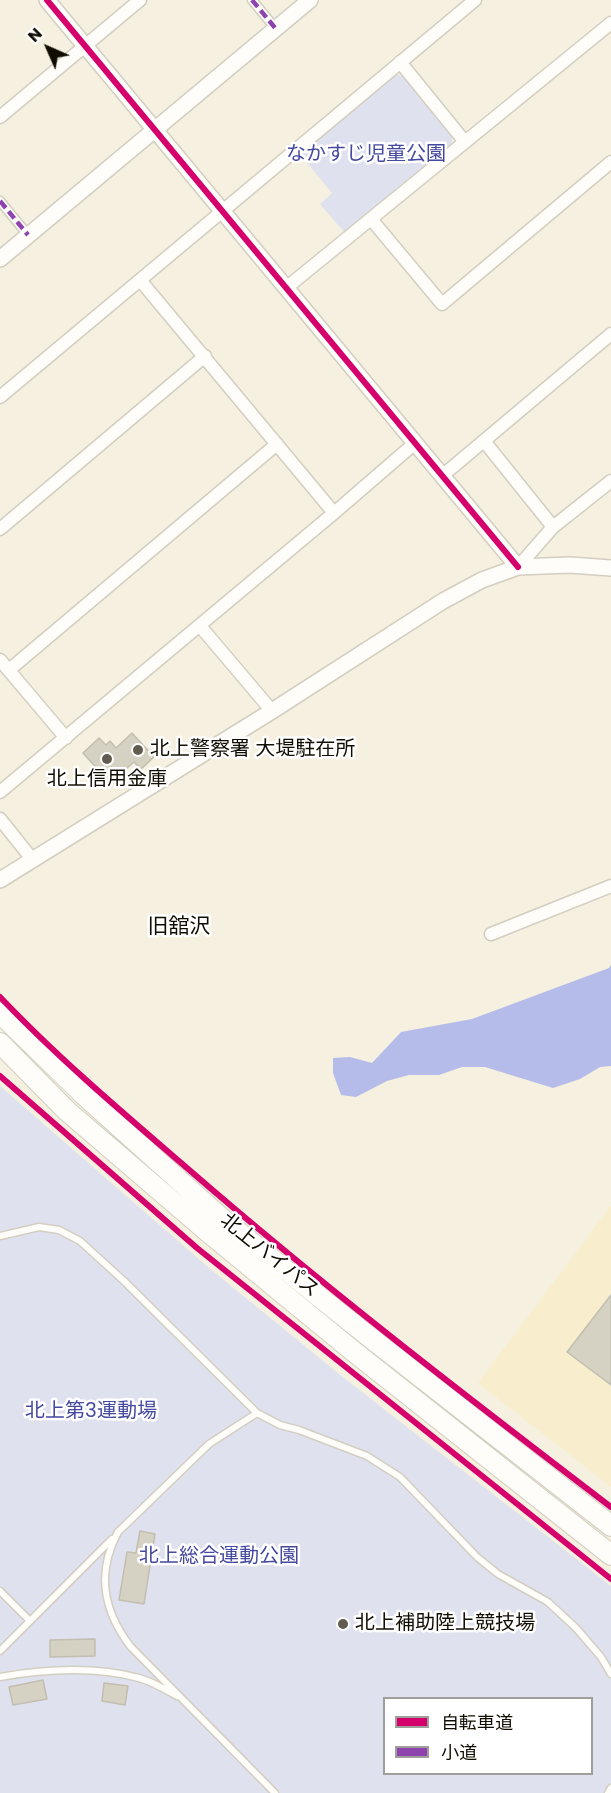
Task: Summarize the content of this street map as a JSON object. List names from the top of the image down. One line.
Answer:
{"streets":{"highway":["北上バイパス"]},"districts":["旧舘沢"],"parks":["なかすじ児童公園","北上第3運動場","北上総合運動公園"],"places":["北上警察署 大堤駐在所","北上信用金庫","北上補助陸上競技場"],"legend":["自転車道","小道"],"north":"top left"}
